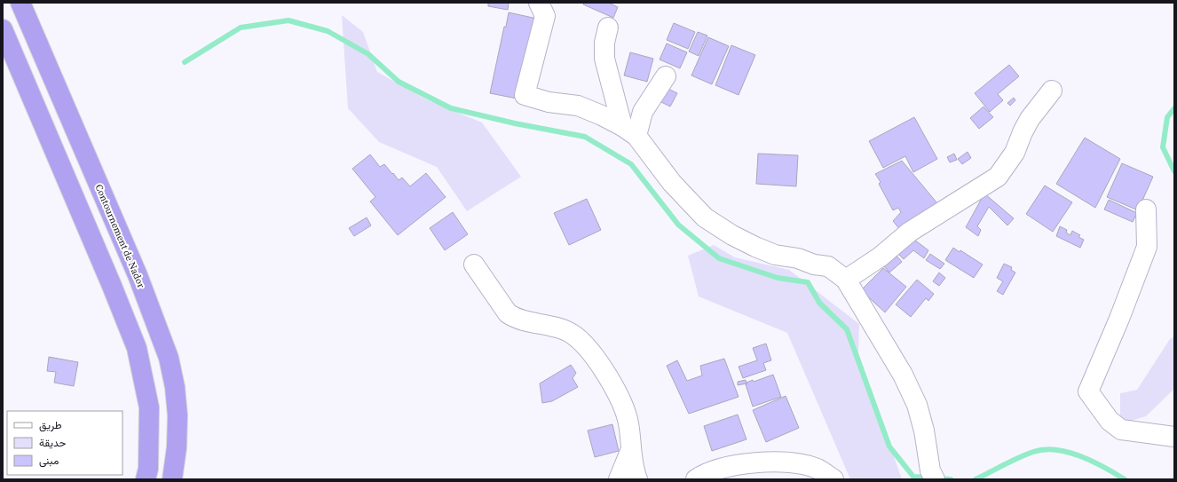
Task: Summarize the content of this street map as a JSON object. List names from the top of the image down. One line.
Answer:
{"streets":{"highway":["Contournement de Nador"]},"legend":["طريق","حديقة","مبنى"]}
